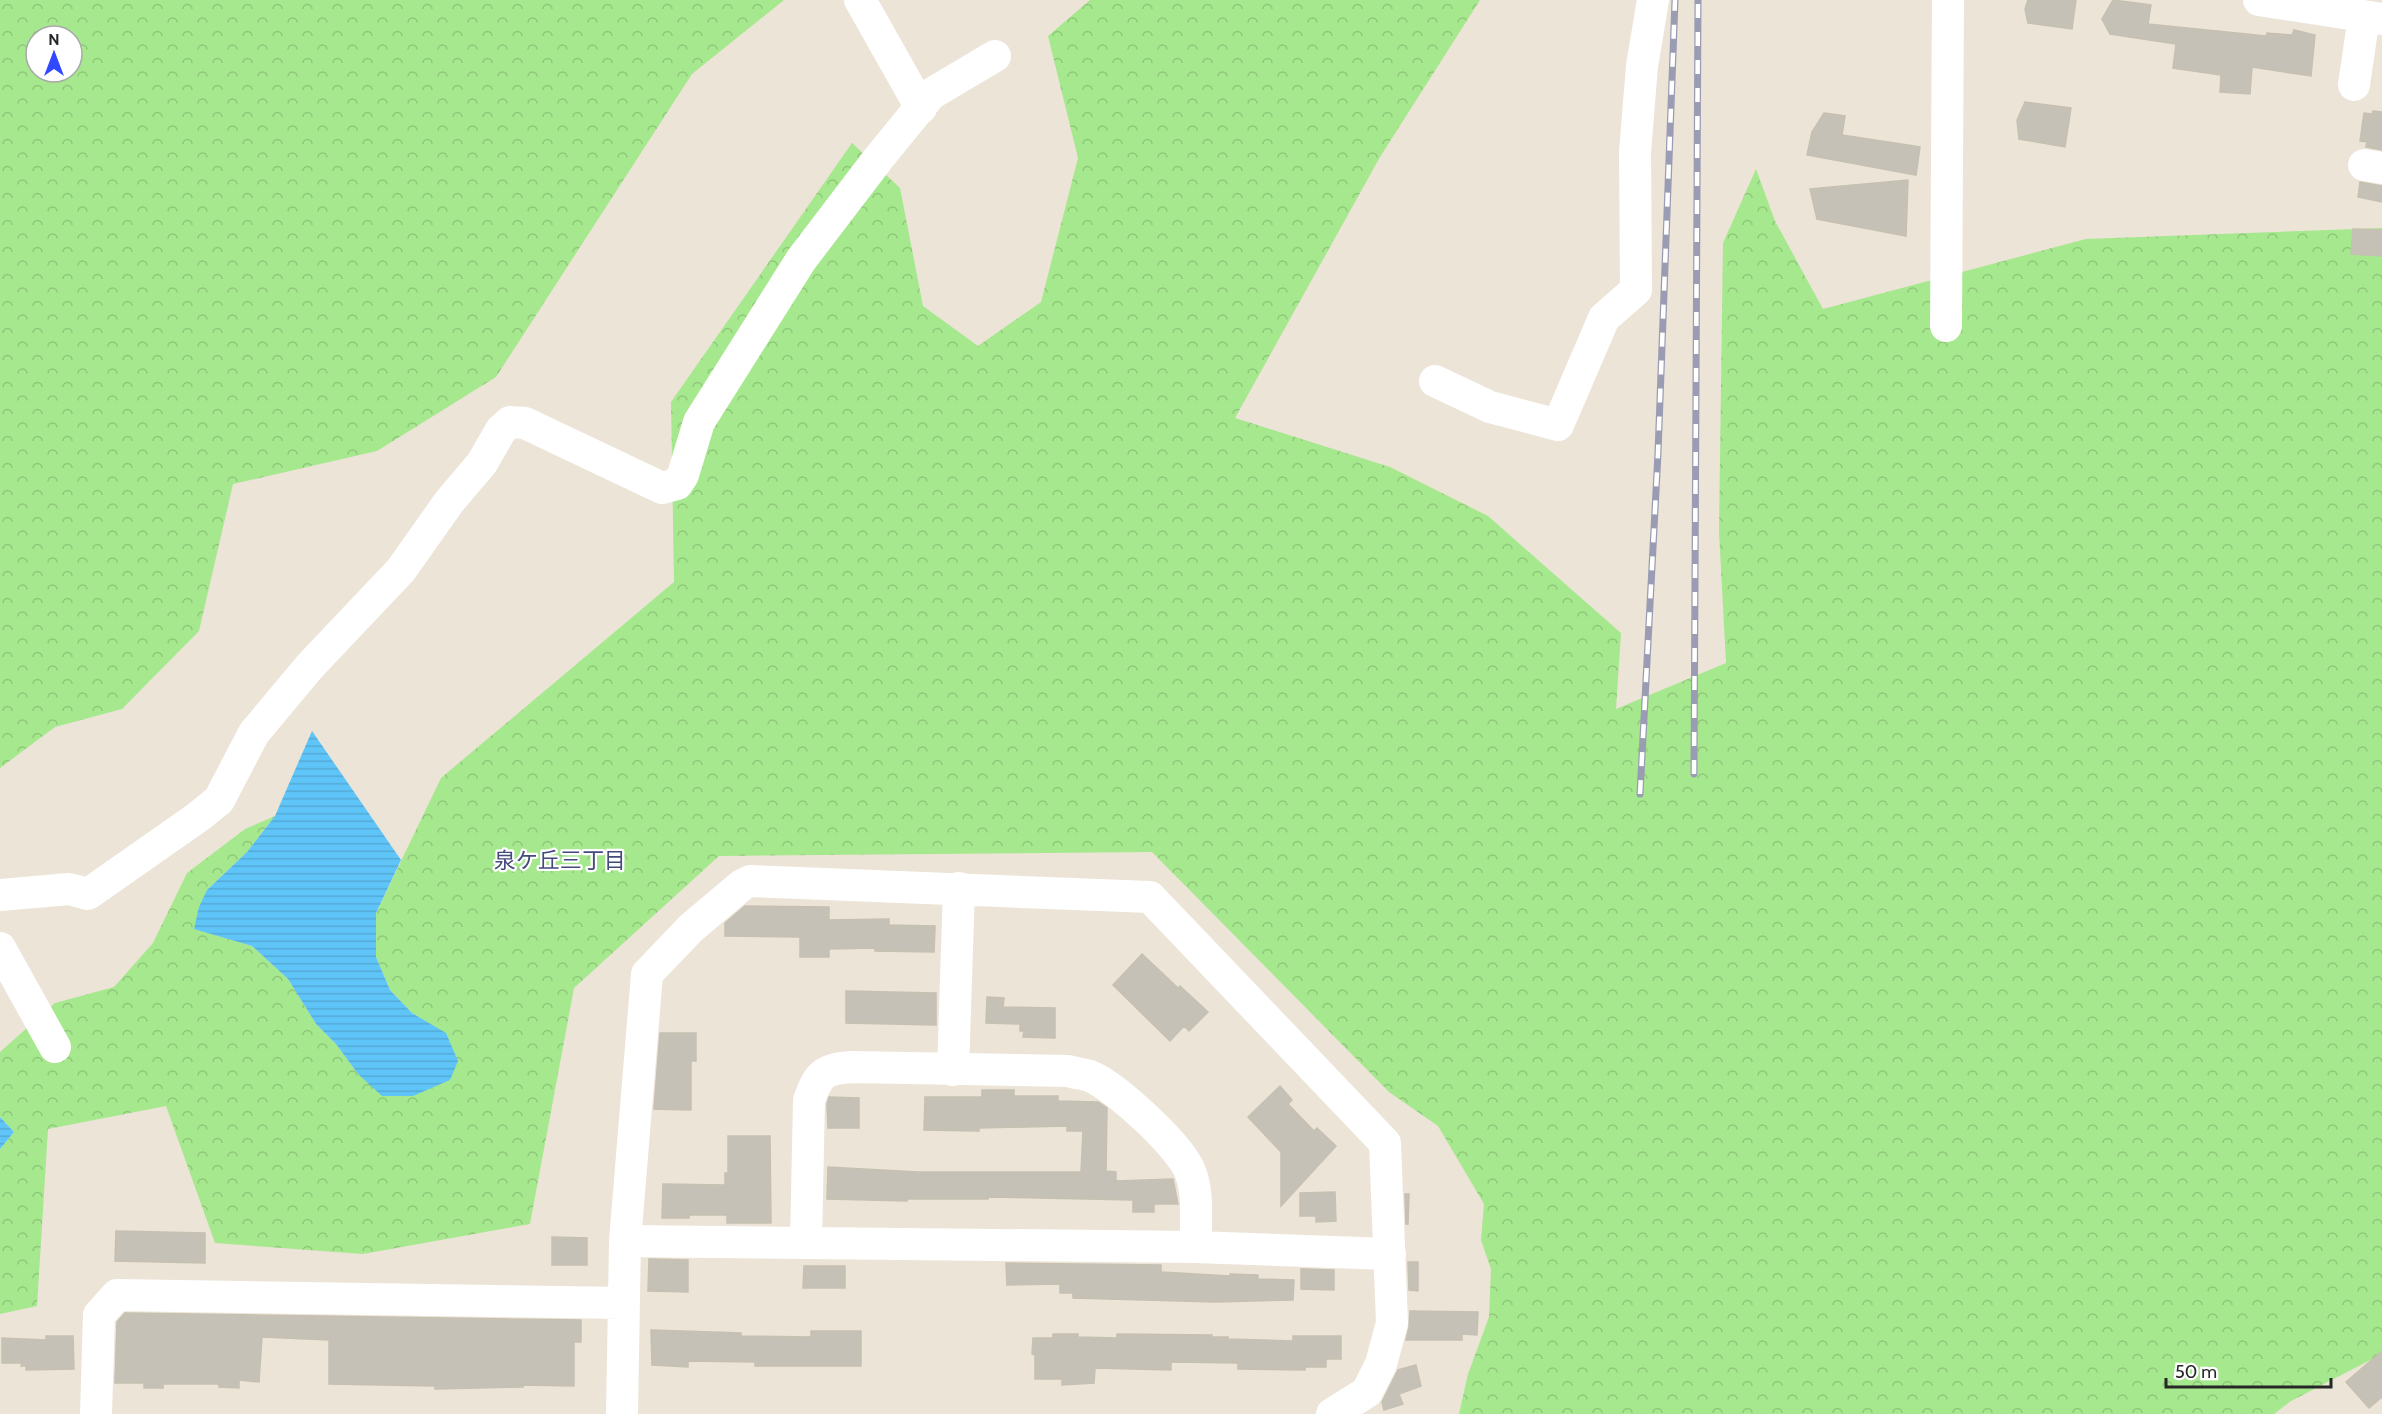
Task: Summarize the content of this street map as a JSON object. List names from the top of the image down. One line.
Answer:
{"districts":["泉ケ丘三丁目"],"scale_bar":"50 m","north":"top"}
